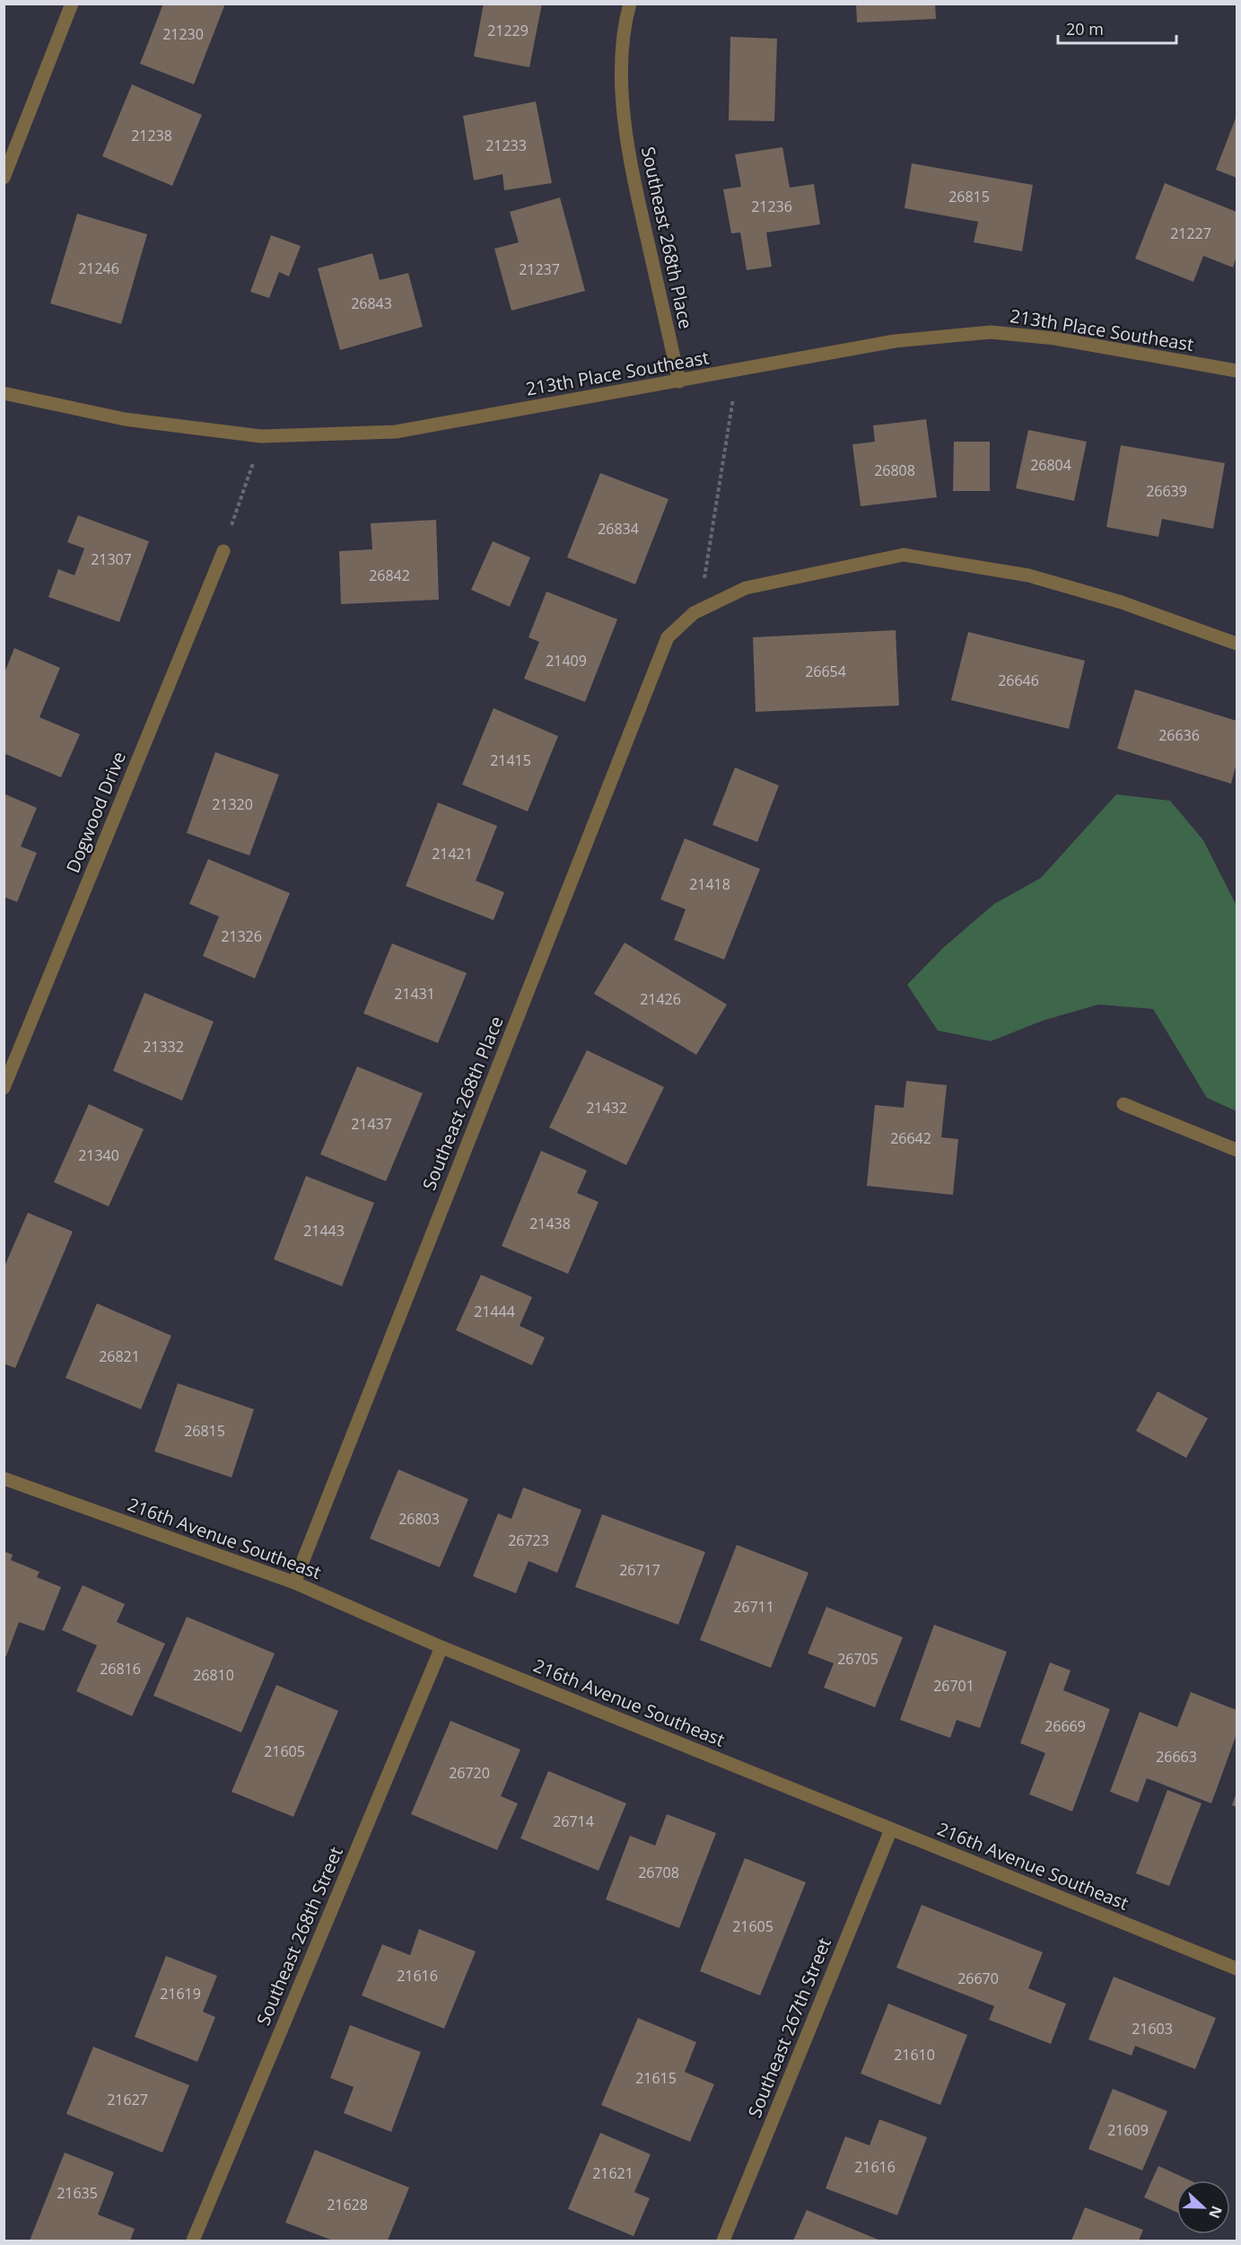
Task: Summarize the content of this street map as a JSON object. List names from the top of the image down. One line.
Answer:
{"streets":{"street":["Southeast 268th Place","213th Place Southeast","Dogwood Drive","216th Avenue Southeast","Southeast 268th Street","Southeast 267th Street"]},"crossings":[["Southeast 268th Place","213th Place Southeast"],["Southeast 268th Place","216th Avenue Southeast"],["216th Avenue Southeast","Southeast 268th Street"],["216th Avenue Southeast","Southeast 267th Street"]],"house_numbers":["21229","21230","21238","21233","26815","21236","21227","21246","21237","26843","26804","26808","26639","26834","21307","26842","21409","26654","26646","26636","21415","21320","21421","21418","21326","21431","21426","21332","21432","21437","26642","21340","21438","21443","21444","26821","26815","26803","26723","26717","26711","26705","26816","26810","26701","26669","21605","26663","26720","26714","26708","21605","21616","26670","21619","21603","21610","21615","21627","21609","21616","21621","21635","21628"],"scale_bar":"20 m","north":"right"}
